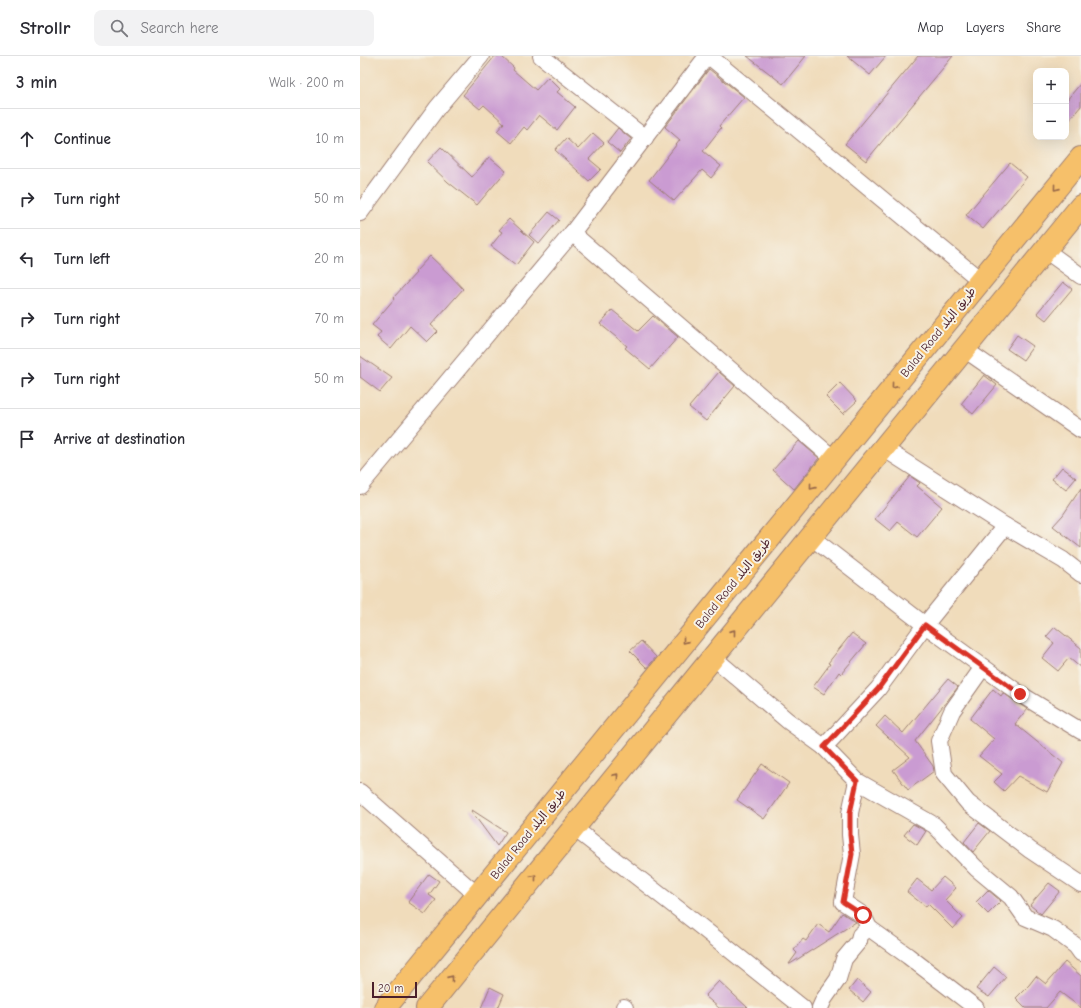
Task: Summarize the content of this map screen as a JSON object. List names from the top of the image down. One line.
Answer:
{"streets":{"highway":["Balad Road طريق البلد"]},"scale_bar":"20 m","page":{"header":"Strollr","search":"Search here","nav":["Map","Layers","Share"],"heading":["3 min","Walk · 200 m"],"map_buttons":["+","−"],"list":[["Continue","10 m"],["Turn right","50 m"],["Turn left","20 m"],["Turn right","70 m"],["Turn right","50 m"],"Arrive at destination"],"scale":"20 m"}}
